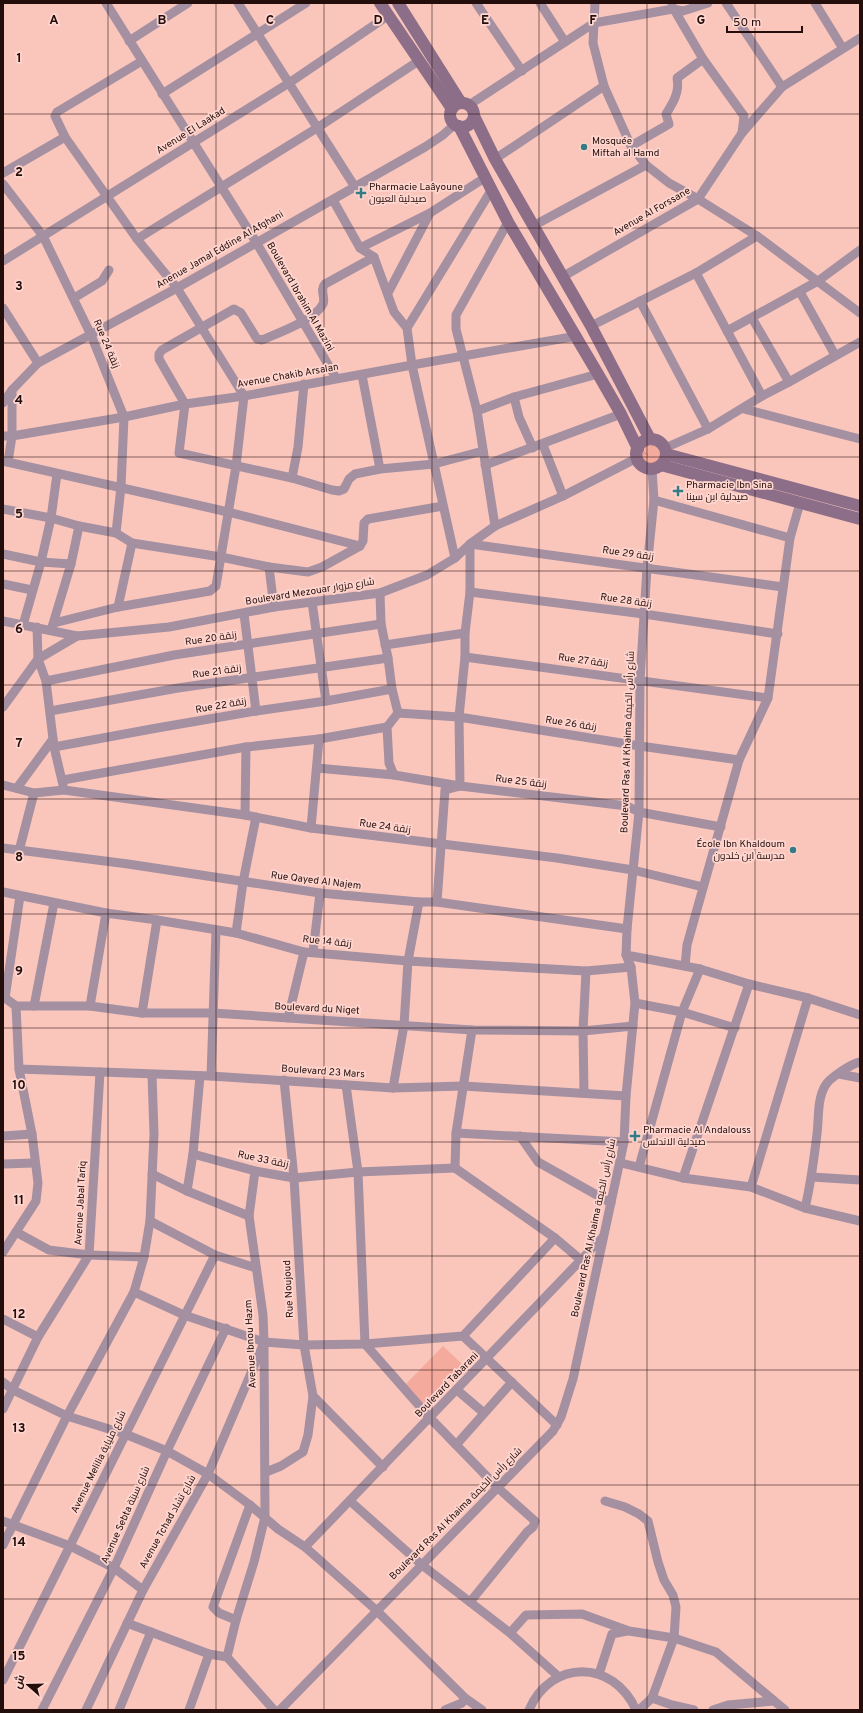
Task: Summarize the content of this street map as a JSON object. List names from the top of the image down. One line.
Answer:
{"streets":{"street":["Avenue El Laakad","Avenue Al Forssane","Anenue Jamal Eddine Al Afghani","Boulevard Ibrahim Al Mazini","Rue 24 زنقة","Avenue Chakib Arsalan","Rue 29 زنقة","Boulevard Mezouar شارع مزوار","Rue 28 زنقة","Rue 20 زنقة","Rue 27 زنقة","Rue 21 زنقة","Rue 22 زنقة","Rue 26 زنقة","Boulevard Ras Al Khaima شارع رأس الخيمة","Rue 25 زنقة","Rue Qayed Al Najem","Rue 14 زنقة","Boulevard du Niget","Boulevard 23 Mars","Rue 33 زنقة","Avenue Jabal Tariq","Rue Noujoud","Avenue Ibnou Hazm","Boulevard Tabarani","Avenue Melilia شارع ملياية","Avenue Sebta شارع سبتة","Avenue Tchad شارع تشاد"]},"crossings":[["Avenue El Laakad","Boulevard Ibrahim Al Mazini"],["Avenue El Laakad","Rue 24 زنقة"],["Anenue Jamal Eddine Al Afghani","Boulevard Ibrahim Al Mazini"],["Anenue Jamal Eddine Al Afghani","Rue 24 زنقة"],["Boulevard Ibrahim Al Mazini","Avenue Chakib Arsalan"],["Rue 24 زنقة","Avenue Chakib Arsalan"],["Rue 24 زنقة","Boulevard Ras Al Khaima شارع رأس الخيمة"],["Rue 29 زنقة","Boulevard Mezouar شارع مزوار"],["Rue 29 زنقة","Boulevard Ras Al Khaima شارع رأس الخيمة"],["Boulevard Mezouar شارع مزوار","Boulevard Ras Al Khaima شارع رأس الخيمة"],["Rue 28 زنقة","Boulevard Ras Al Khaima شارع رأس الخيمة"],["Rue 27 زنقة","Boulevard Ras Al Khaima شارع رأس الخيمة"],["Rue 26 زنقة","Boulevard Ras Al Khaima شارع رأس الخيمة"],["Boulevard Ras Al Khaima شارع رأس الخيمة","Rue 25 زنقة"],["Boulevard Ras Al Khaima شارع رأس الخيمة","Rue Qayed Al Najem"],["Boulevard Ras Al Khaima شارع رأس الخيمة","Rue 14 زنقة"],["Boulevard Ras Al Khaima شارع رأس الخيمة","Boulevard du Niget"],["Boulevard Ras Al Khaima شارع رأس الخيمة","Boulevard 23 Mars"],["Boulevard Ras Al Khaima شارع رأس الخيمة","Boulevard Tabarani"],["Boulevard 23 Mars","Avenue Jabal Tariq"],["Boulevard 23 Mars","Rue Noujoud"],["Rue 33 زنقة","Rue Noujoud"],["Rue 33 زنقة","Avenue Ibnou Hazm"],["Rue Noujoud","Avenue Ibnou Hazm"],["Avenue Ibnou Hazm","Avenue Tchad شارع تشاد"]],"places":{"other":["Mosquée Miftah al Hamd","École Ibn Khaldoum مدرسة ابن خلدون"],"health":["Pharmacie Laâyoune صيدلية العيون","Pharmacie Ibn Sina صيدلية ابن سينا","Pharmacie Al Andalouss صيدلية الاندلس"]},"scale_bar":"50 m","north":"left","grid":{"columns":["A","B","C","D","E","F","G"],"rows":["1","2","3","4","5","6","7","8","9","10","11","12","13","14","15"]}}
